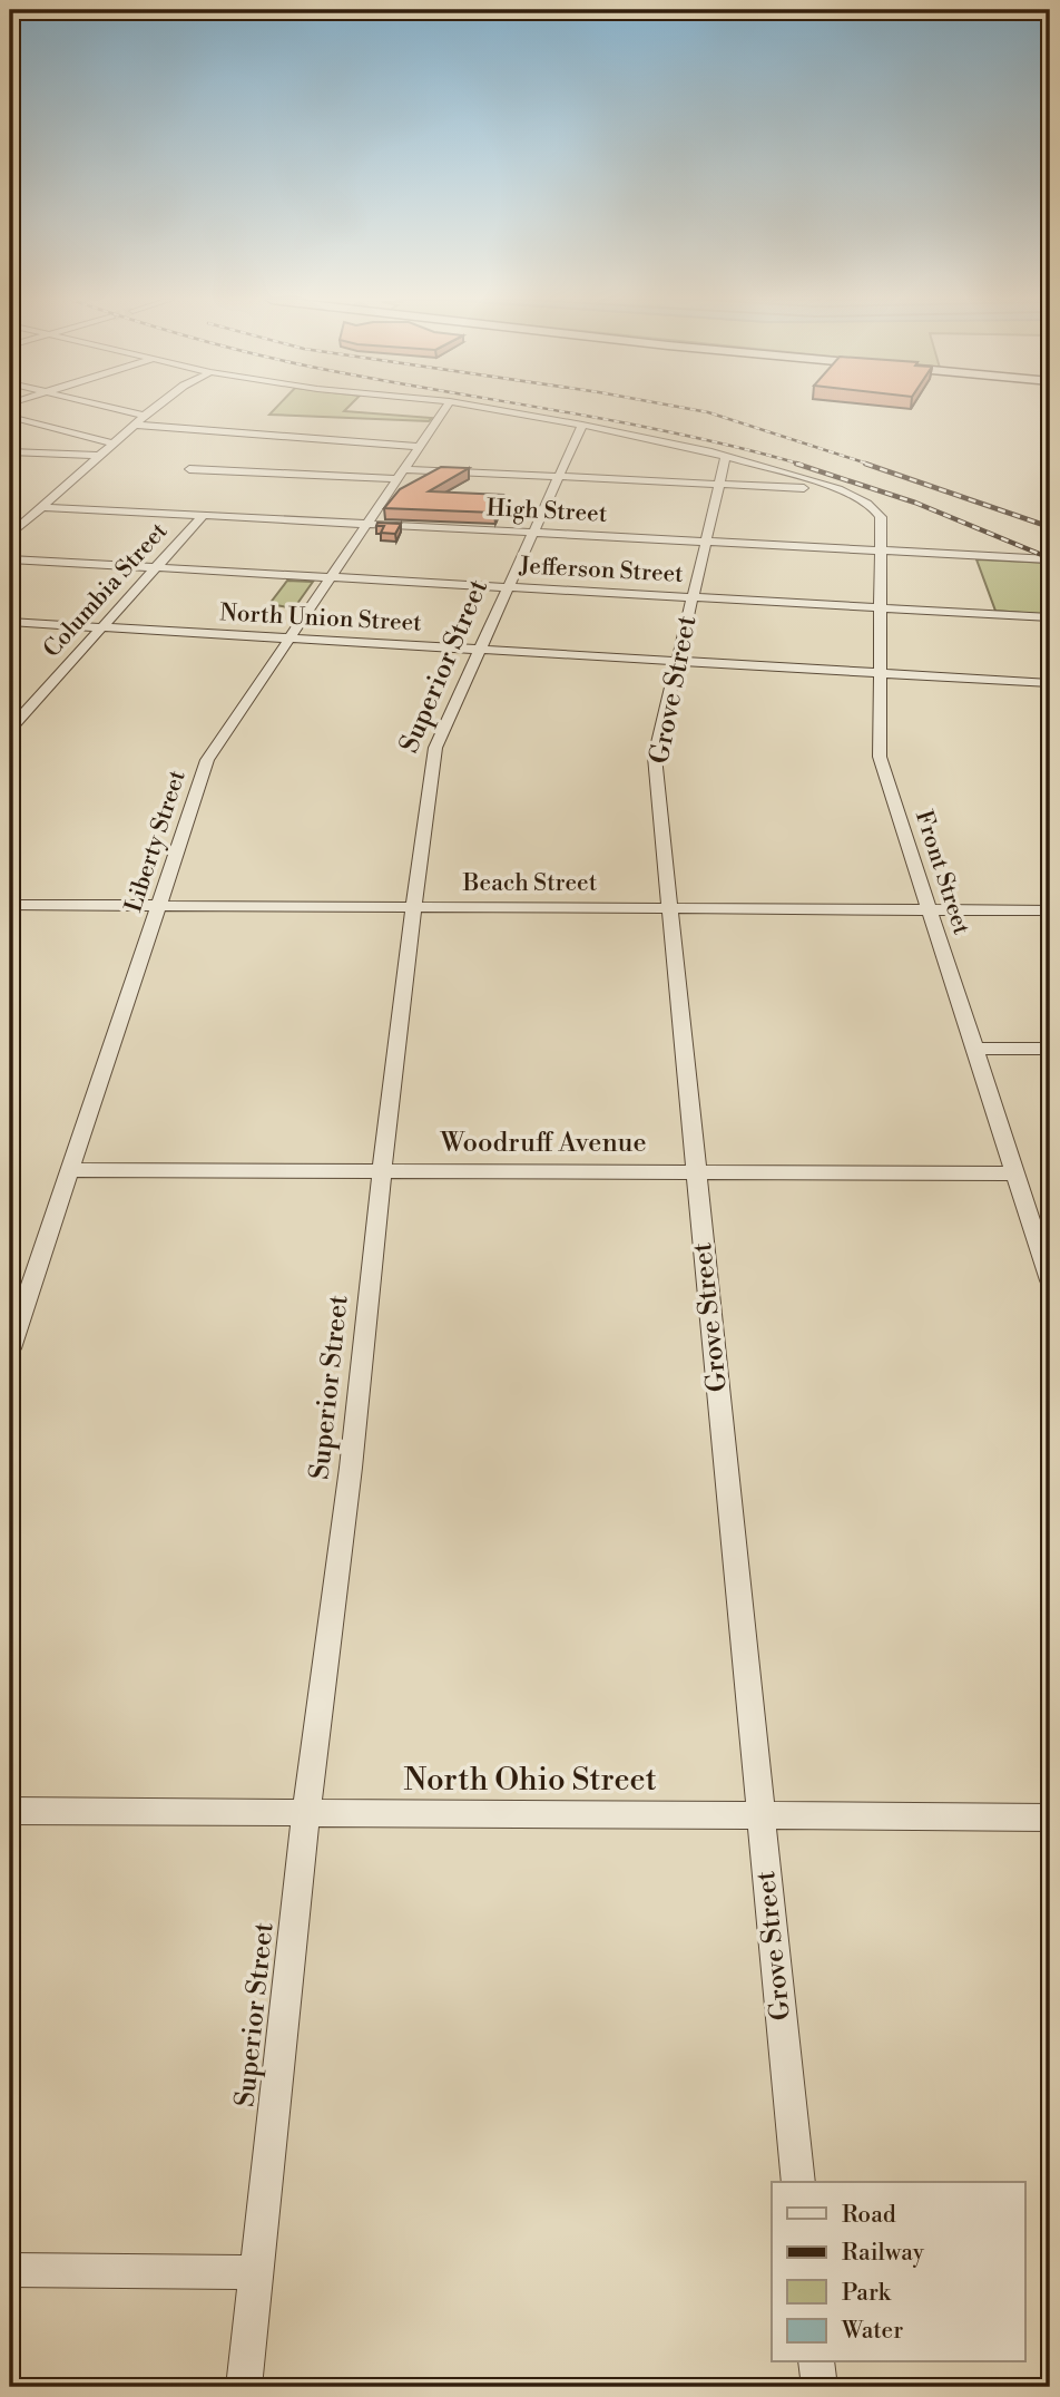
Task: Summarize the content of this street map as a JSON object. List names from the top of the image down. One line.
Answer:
{"streets":{"street":["High Street","Jefferson Street","Columbia Street","North Union Street","Superior Street","Grove Street","Liberty Street","Front Street","Beach Street","Woodruff Avenue","North Ohio Street"]},"crossings":[["High Street","Columbia Street"],["High Street","Superior Street"],["High Street","Grove Street"],["High Street","Liberty Street"],["High Street","Front Street"],["Jefferson Street","Columbia Street"],["Jefferson Street","Superior Street"],["Jefferson Street","Grove Street"],["Jefferson Street","Liberty Street"],["Jefferson Street","Front Street"],["Columbia Street","North Union Street"],["North Union Street","Superior Street"],["North Union Street","Grove Street"],["North Union Street","Liberty Street"],["North Union Street","Front Street"],["Superior Street","Beach Street"],["Superior Street","Woodruff Avenue"],["Superior Street","North Ohio Street"],["Grove Street","Beach Street"],["Grove Street","Woodruff Avenue"],["Grove Street","North Ohio Street"],["Liberty Street","Beach Street"],["Liberty Street","Woodruff Avenue"],["Front Street","Beach Street"],["Front Street","Woodruff Avenue"]],"legend":["Road","Railway","Park","Water"]}
